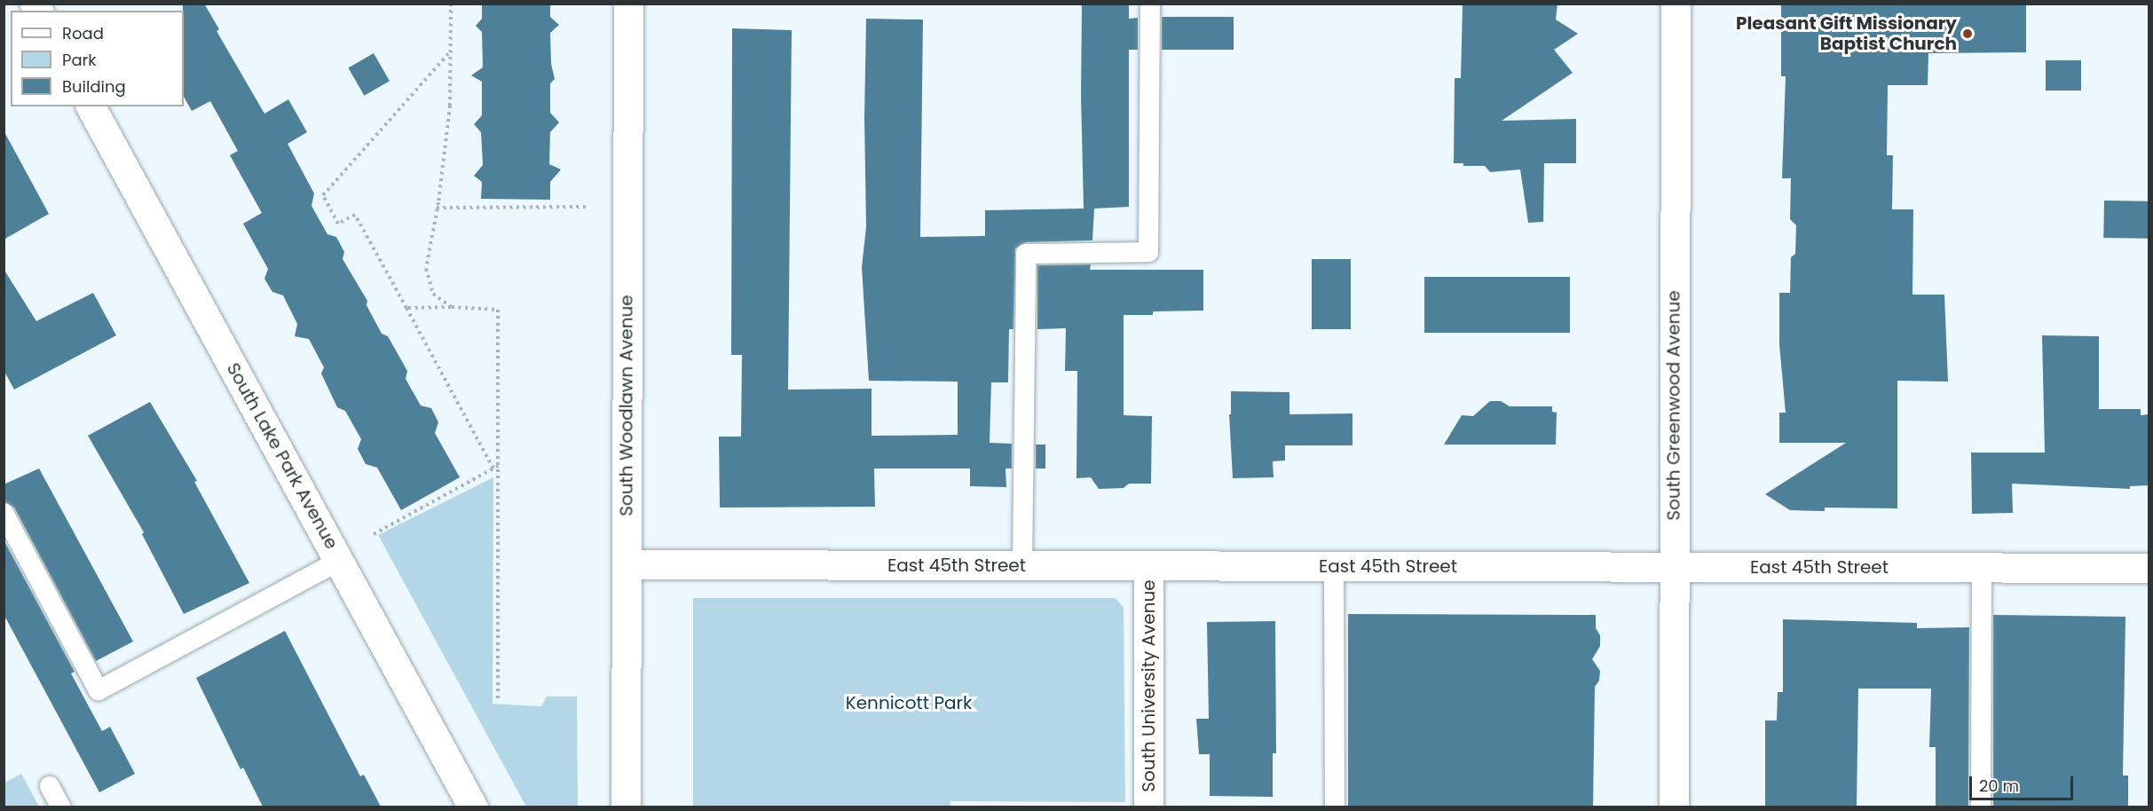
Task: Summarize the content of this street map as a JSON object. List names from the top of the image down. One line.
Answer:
{"streets":{"street":["South Woodlawn Avenue","South Greenwood Avenue","South Lake Park Avenue","East 45th Street","South University Avenue"]},"crossings":[["South Woodlawn Avenue","East 45th Street"],["South Greenwood Avenue","East 45th Street"],["East 45th Street","South University Avenue"]],"parks":["Kennicott Park"],"places":["Pleasant Gift Missionary Baptist Church"],"legend":["Road","Park","Building"],"scale_bar":"20 m"}
